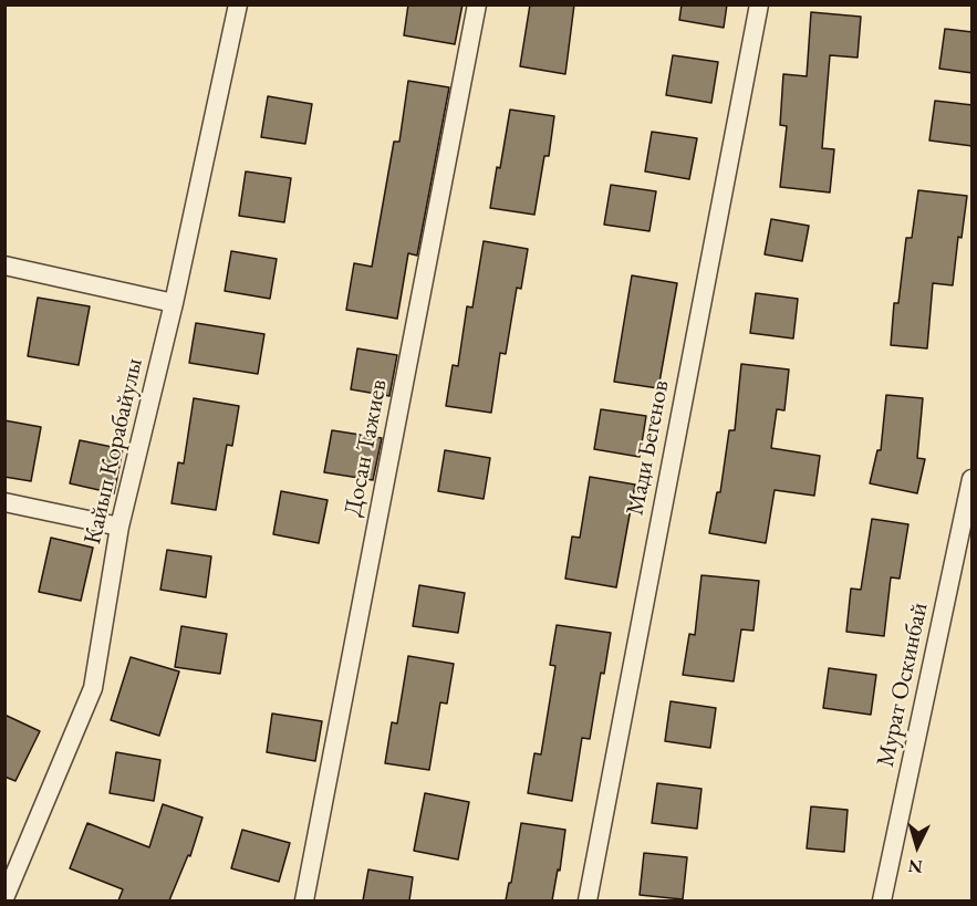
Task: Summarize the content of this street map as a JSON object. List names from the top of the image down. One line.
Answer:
{"streets":{"street":["Досан Тажиев","Мади Бегенов","Кайып Корабайулы","Мурат Оскинбай"]},"north":"bottom"}
